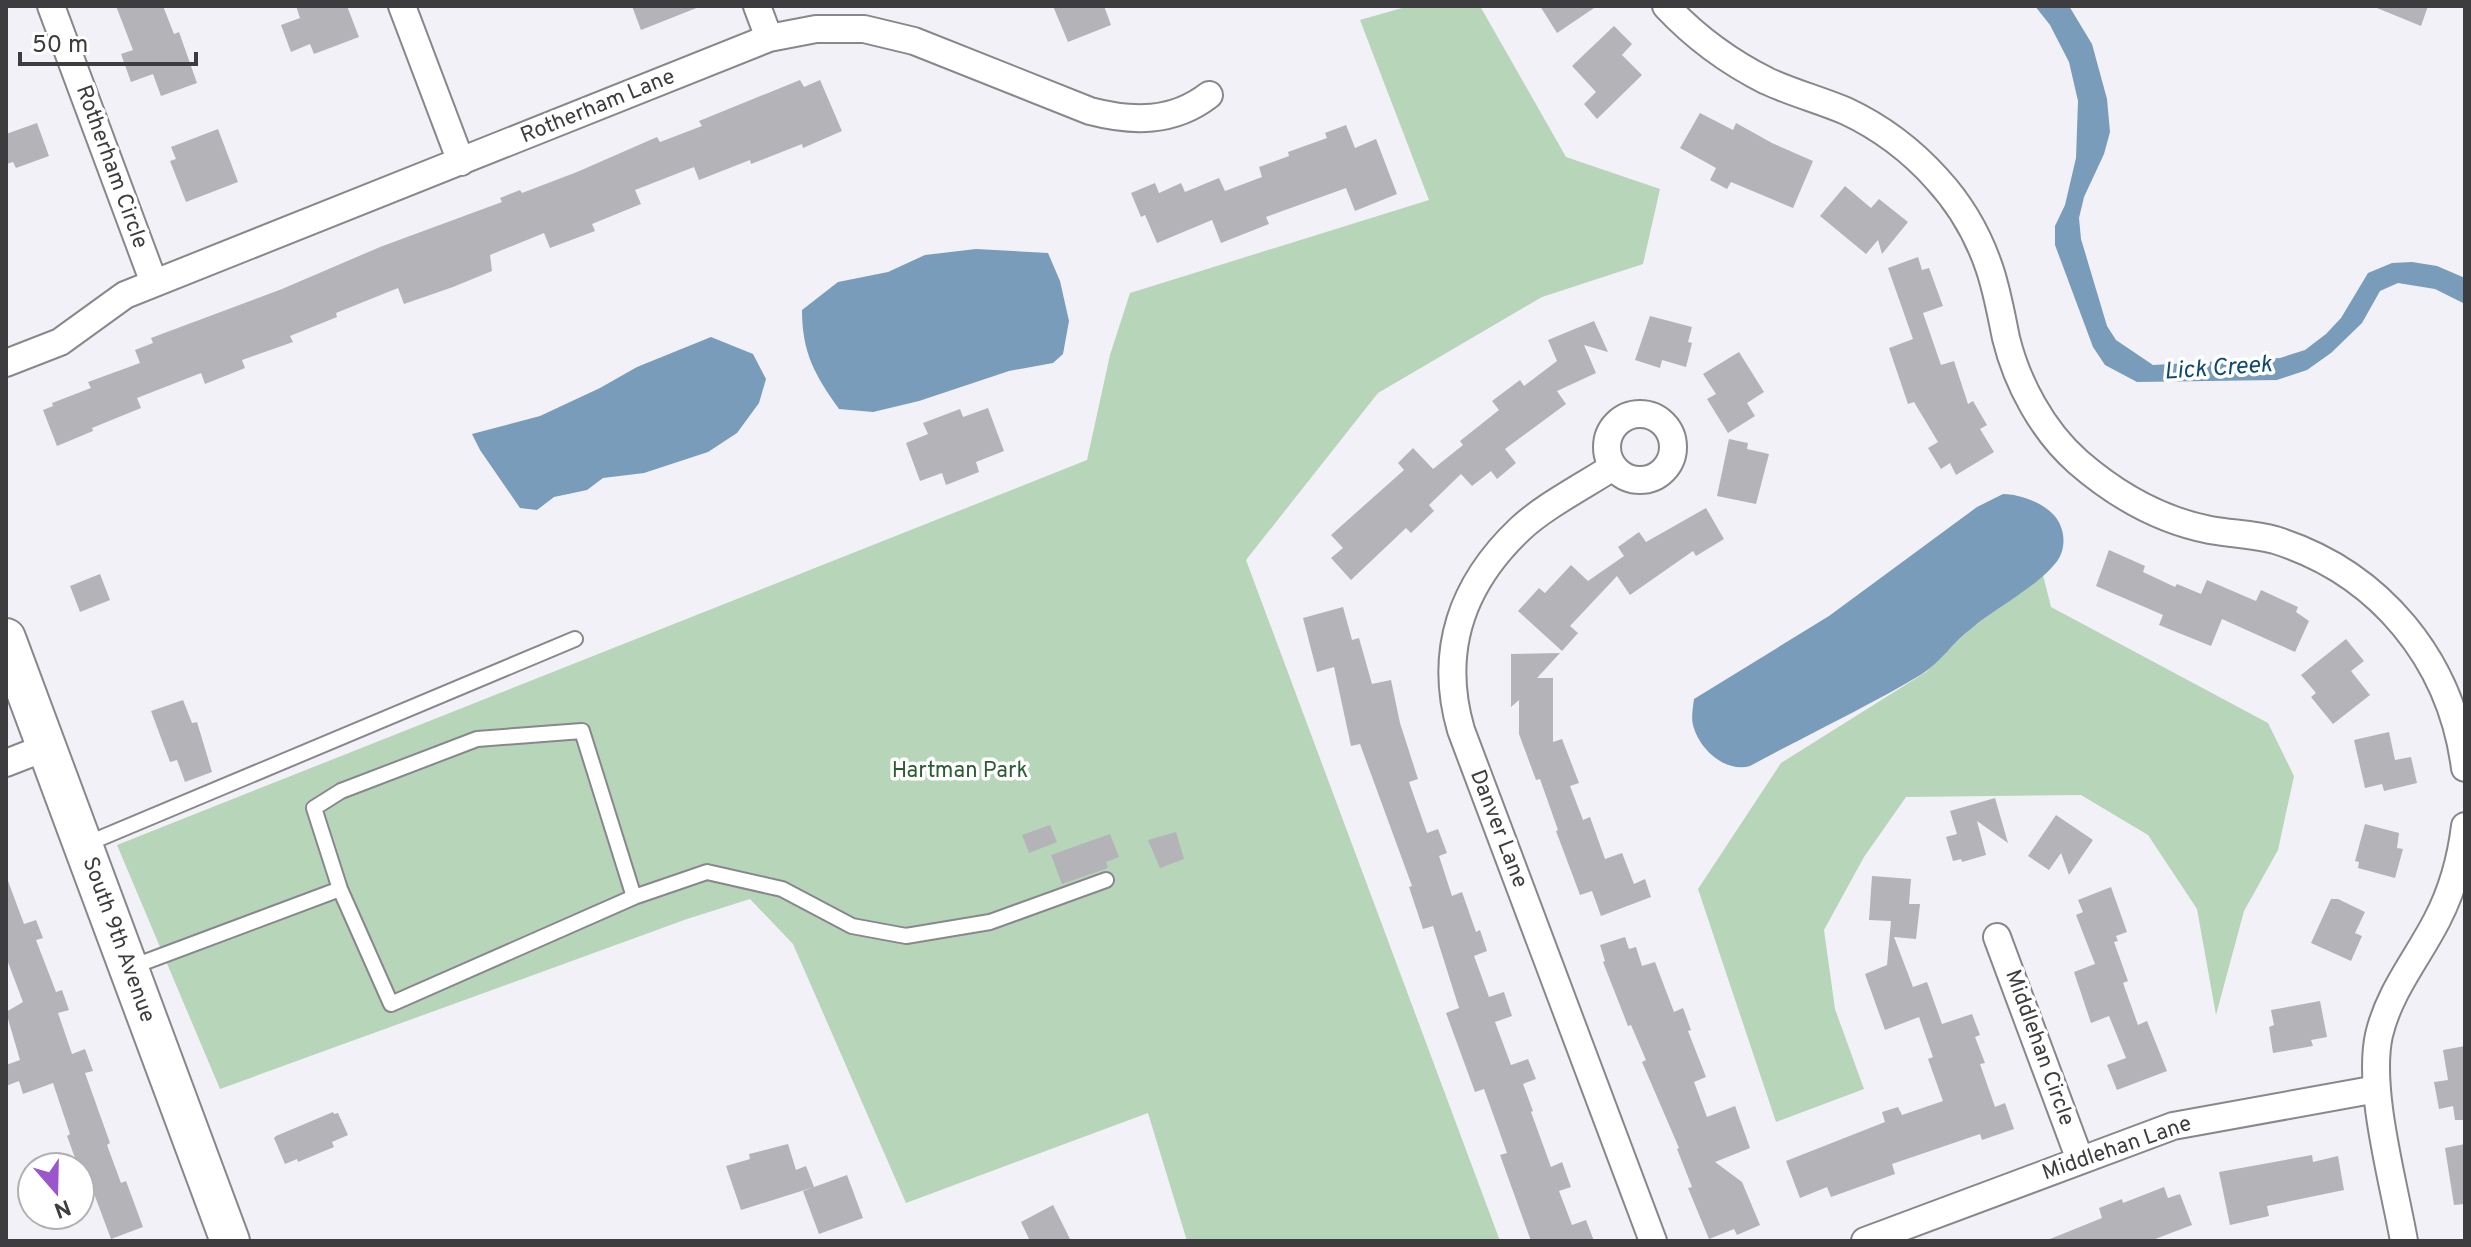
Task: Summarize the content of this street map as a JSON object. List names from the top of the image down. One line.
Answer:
{"streets":{"street":["Rotherham Lane","Rotherham Circle","Danver Lane","South 9th Avenue","Middlehan Circle","Middlehan Lane"]},"crossings":[["Rotherham Lane","Rotherham Circle"],["Middlehan Circle","Middlehan Lane"]],"water":["Lick Creek"],"parks":["Hartman Park"],"scale_bar":"50 m","north":"bottom"}
